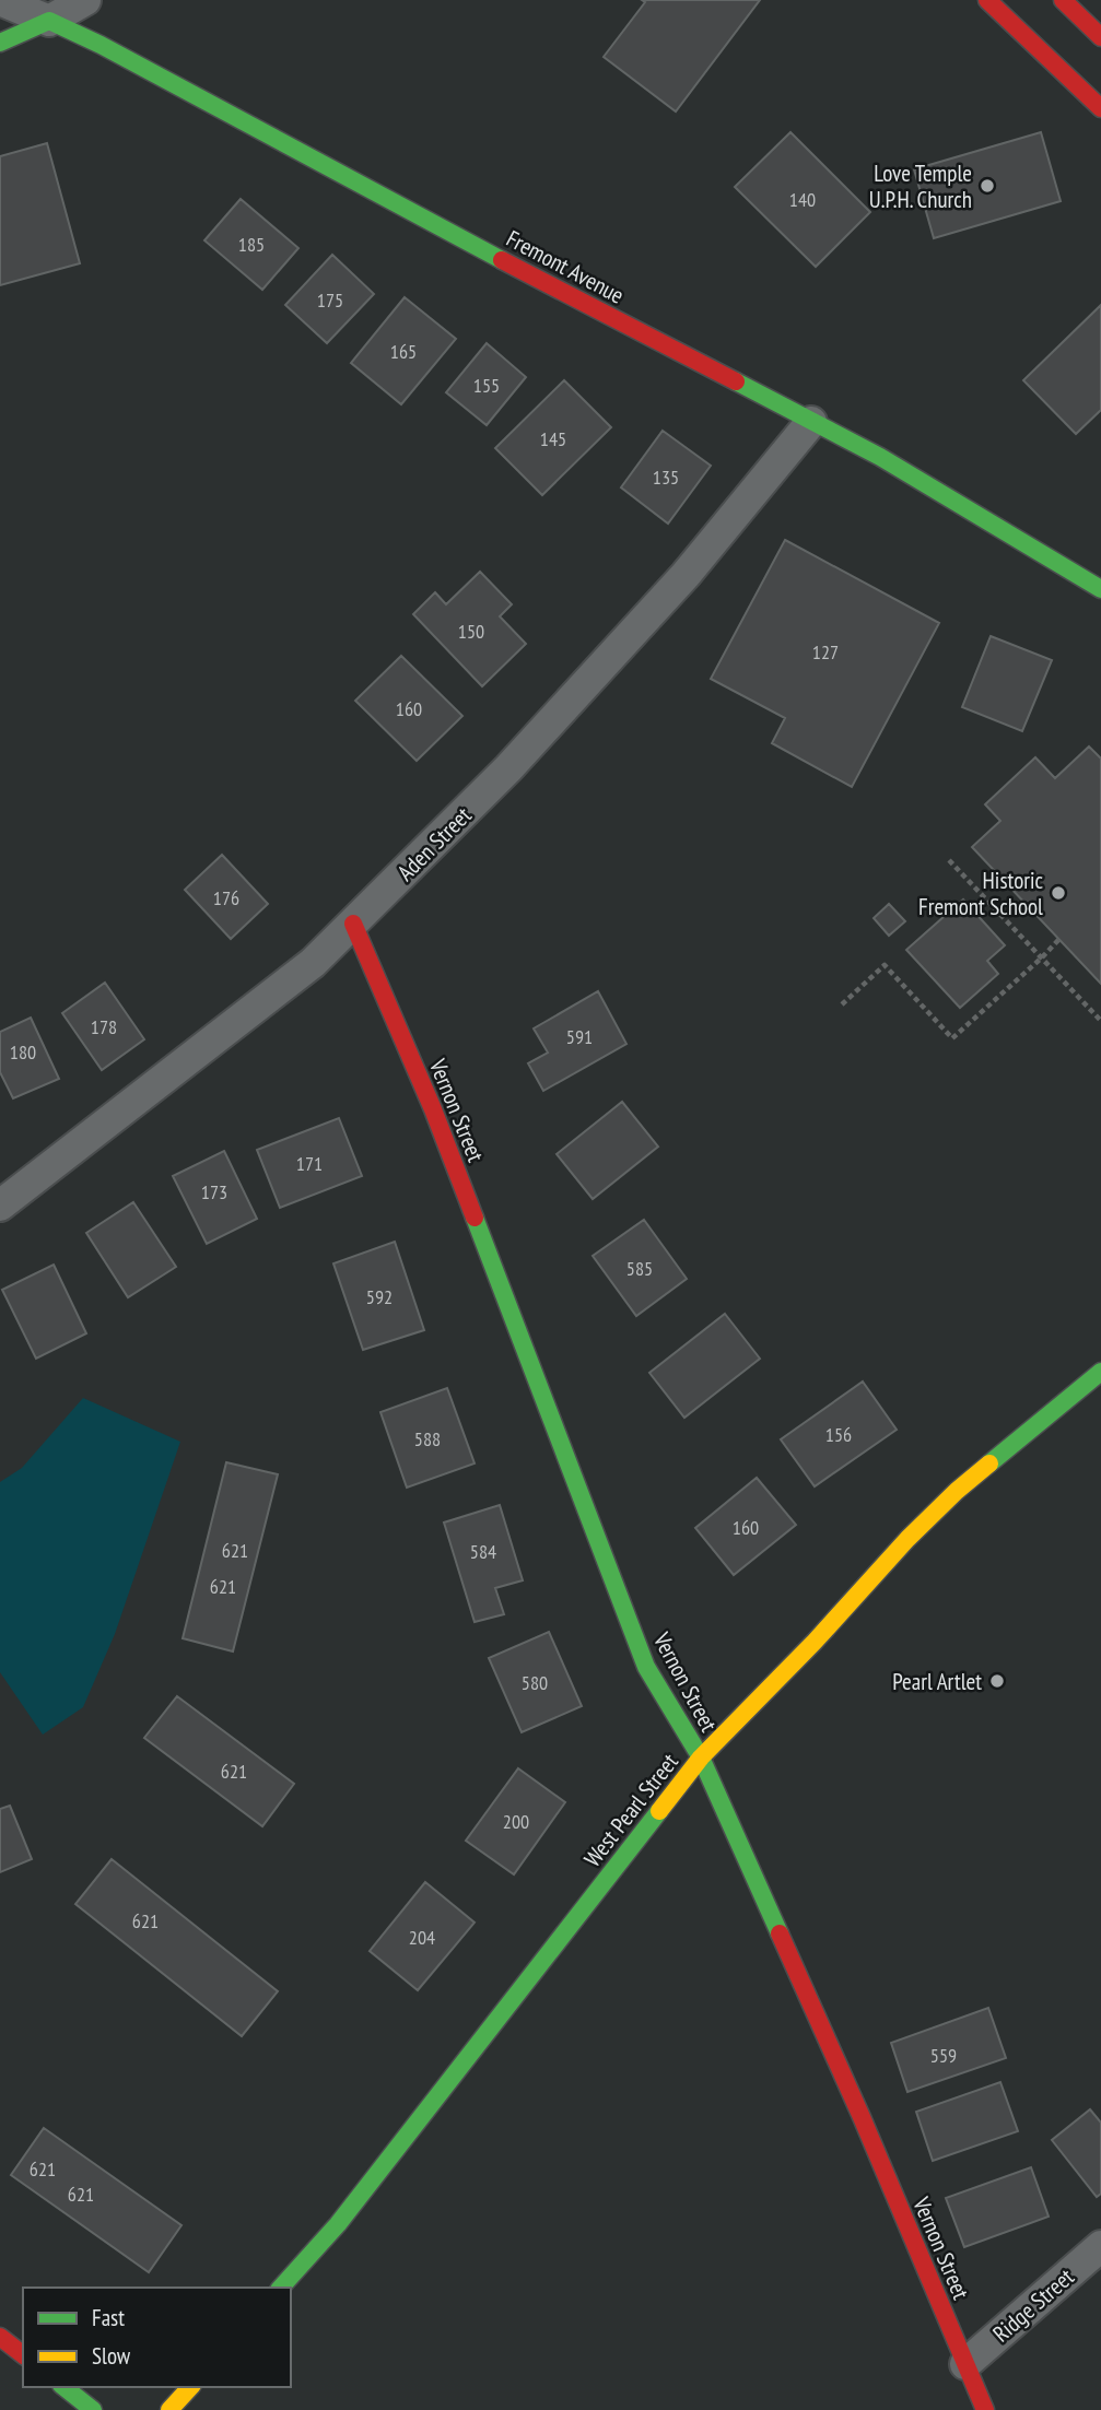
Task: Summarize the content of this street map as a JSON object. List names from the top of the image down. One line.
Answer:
{"streets":{"street":["Fremont Avenue","Aden Street","Vernon Street","West Pearl Street","Ridge Street"]},"crossings":[["Fremont Avenue","Aden Street"],["Aden Street","Vernon Street"],["Vernon Street","West Pearl Street"],["Vernon Street","Ridge Street"]],"places":["Love Temple U.P.H. Church","Historic Fremont School","Pearl Artlet"],"house_numbers":["140","185","175","165","155","145","135","150","127","160","176","178","591","180","171","173","585","592","156","588","160","621","584","621","580","621","200","621","204","559","621","621"],"legend":["Fast","Slow"]}
